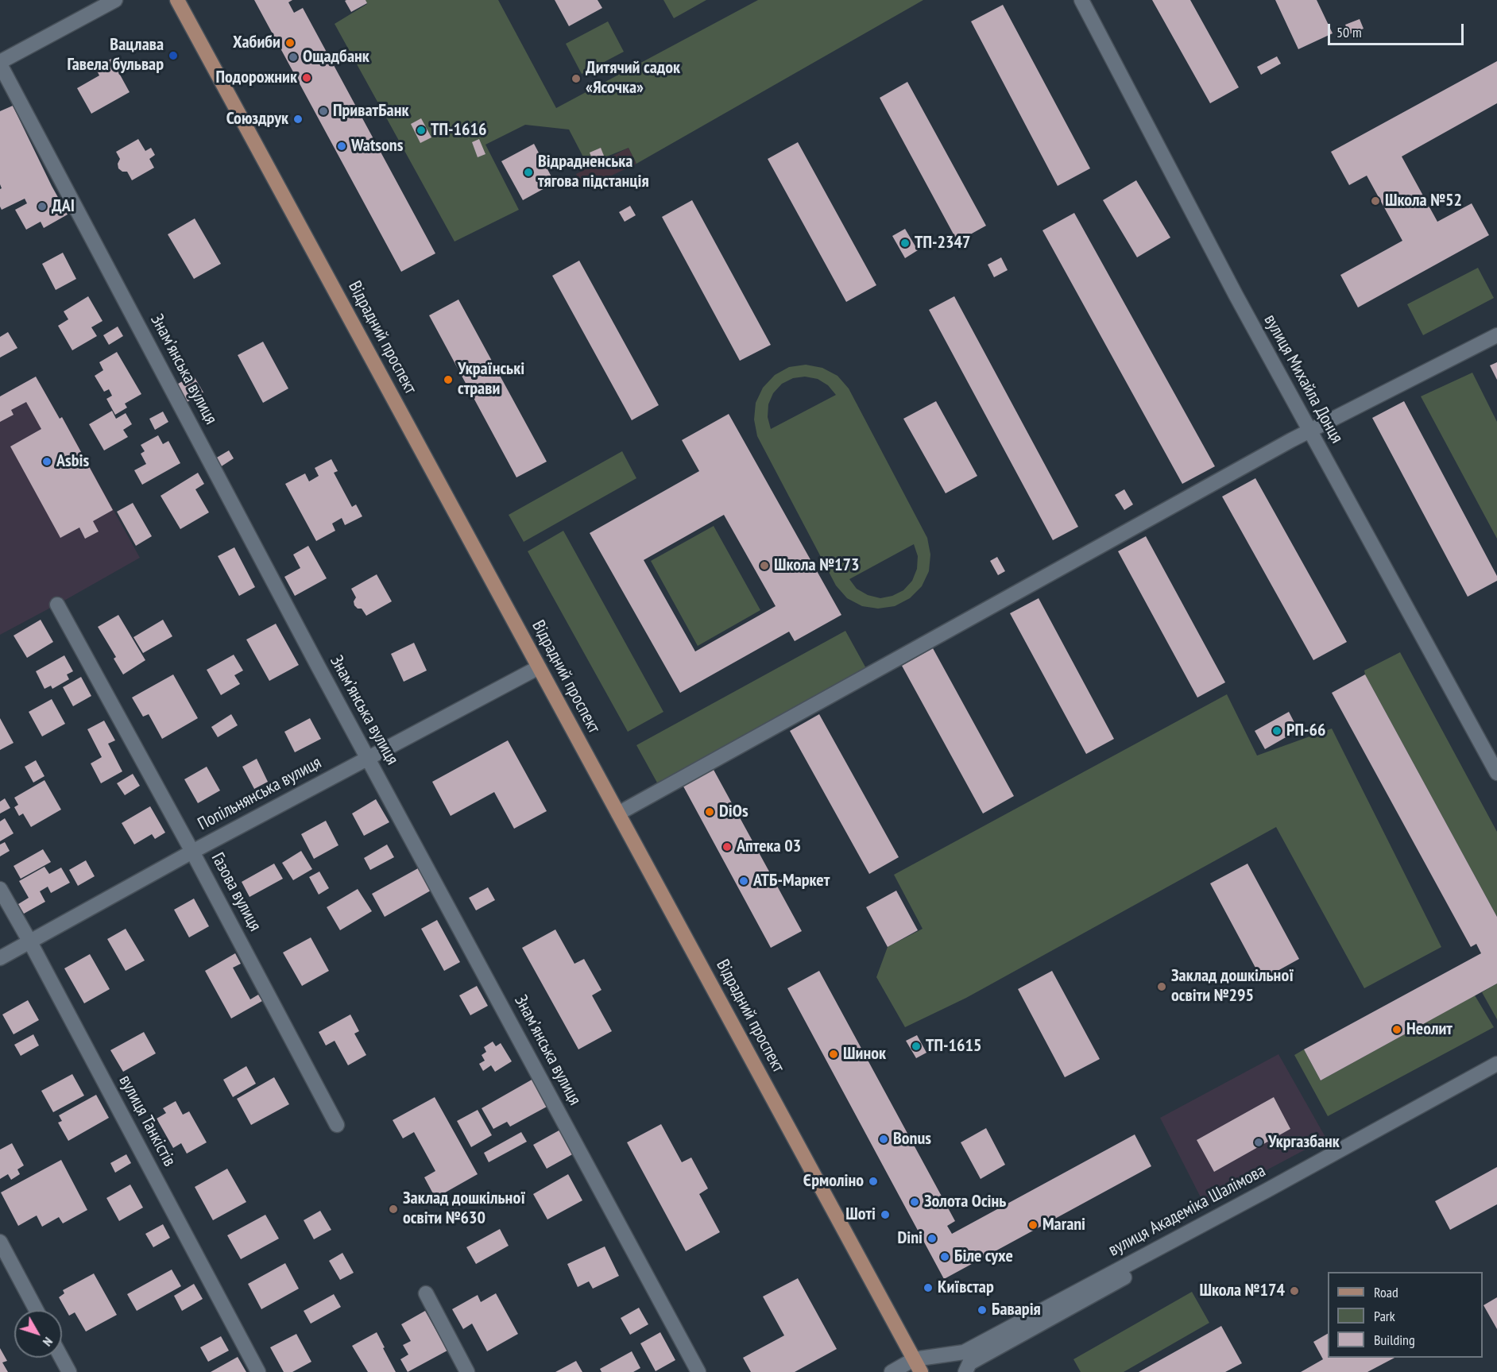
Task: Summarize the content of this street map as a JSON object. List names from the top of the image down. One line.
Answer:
{"streets":{"main road":["Відрадний проспект"],"street":["Знамʼянська вулиця","вулиця Михайла Донця","Попільнянська вулиця","Газова вулиця","вулиця Танкістів","вулиця Академіка Шалімова"]},"crossings":[["Відрадний проспект","Попільнянська вулиця"],["Відрадний проспект","вулиця Академіка Шалімова"],["Знамʼянська вулиця","Попільнянська вулиця"],["Попільнянська вулиця","Газова вулиця"],["Попільнянська вулиця","вулиця Танкістів"]],"places":["Хабиби","Вацлава Гавела бульвар","Ощадбанк","Подорожник","Дитячий садок «Ясочка»","ПриватБанк","Союздрук","ТП-1616","Watsons","Відрадненська тягова підстанція","Школа №52","ДАІ","ТП-2347","Українські страви","Asbis","Школа №173","РП-66","DiOs","Аптека 03","АТБ-Маркет","Заклад дошкільної освіти №295","Неолит","ТП-1615","Шинок","Bonus","Укргазбанк","Єрмоліно","Золота Осінь","Заклад дошкільної освіти №630","Шоті","Marani","Dini","Біле сухе","Київстар","Школа №174","Баварія"],"legend":["Road","Park","Building"],"scale_bar":"50 m","north":"bottom right"}
